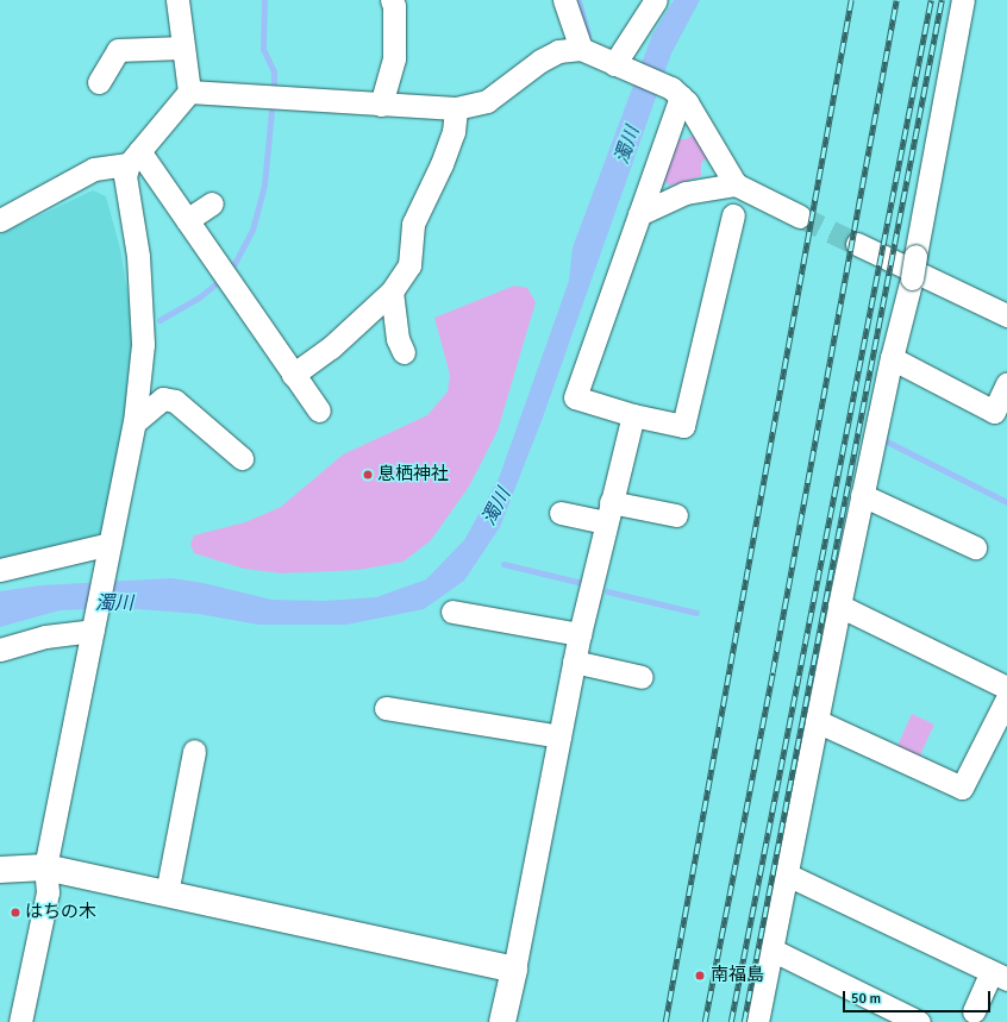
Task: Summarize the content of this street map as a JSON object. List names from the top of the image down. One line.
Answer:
{"water":["濁川"],"places":["息栖神社","はちの木","南福島"],"scale_bar":"50 m"}
